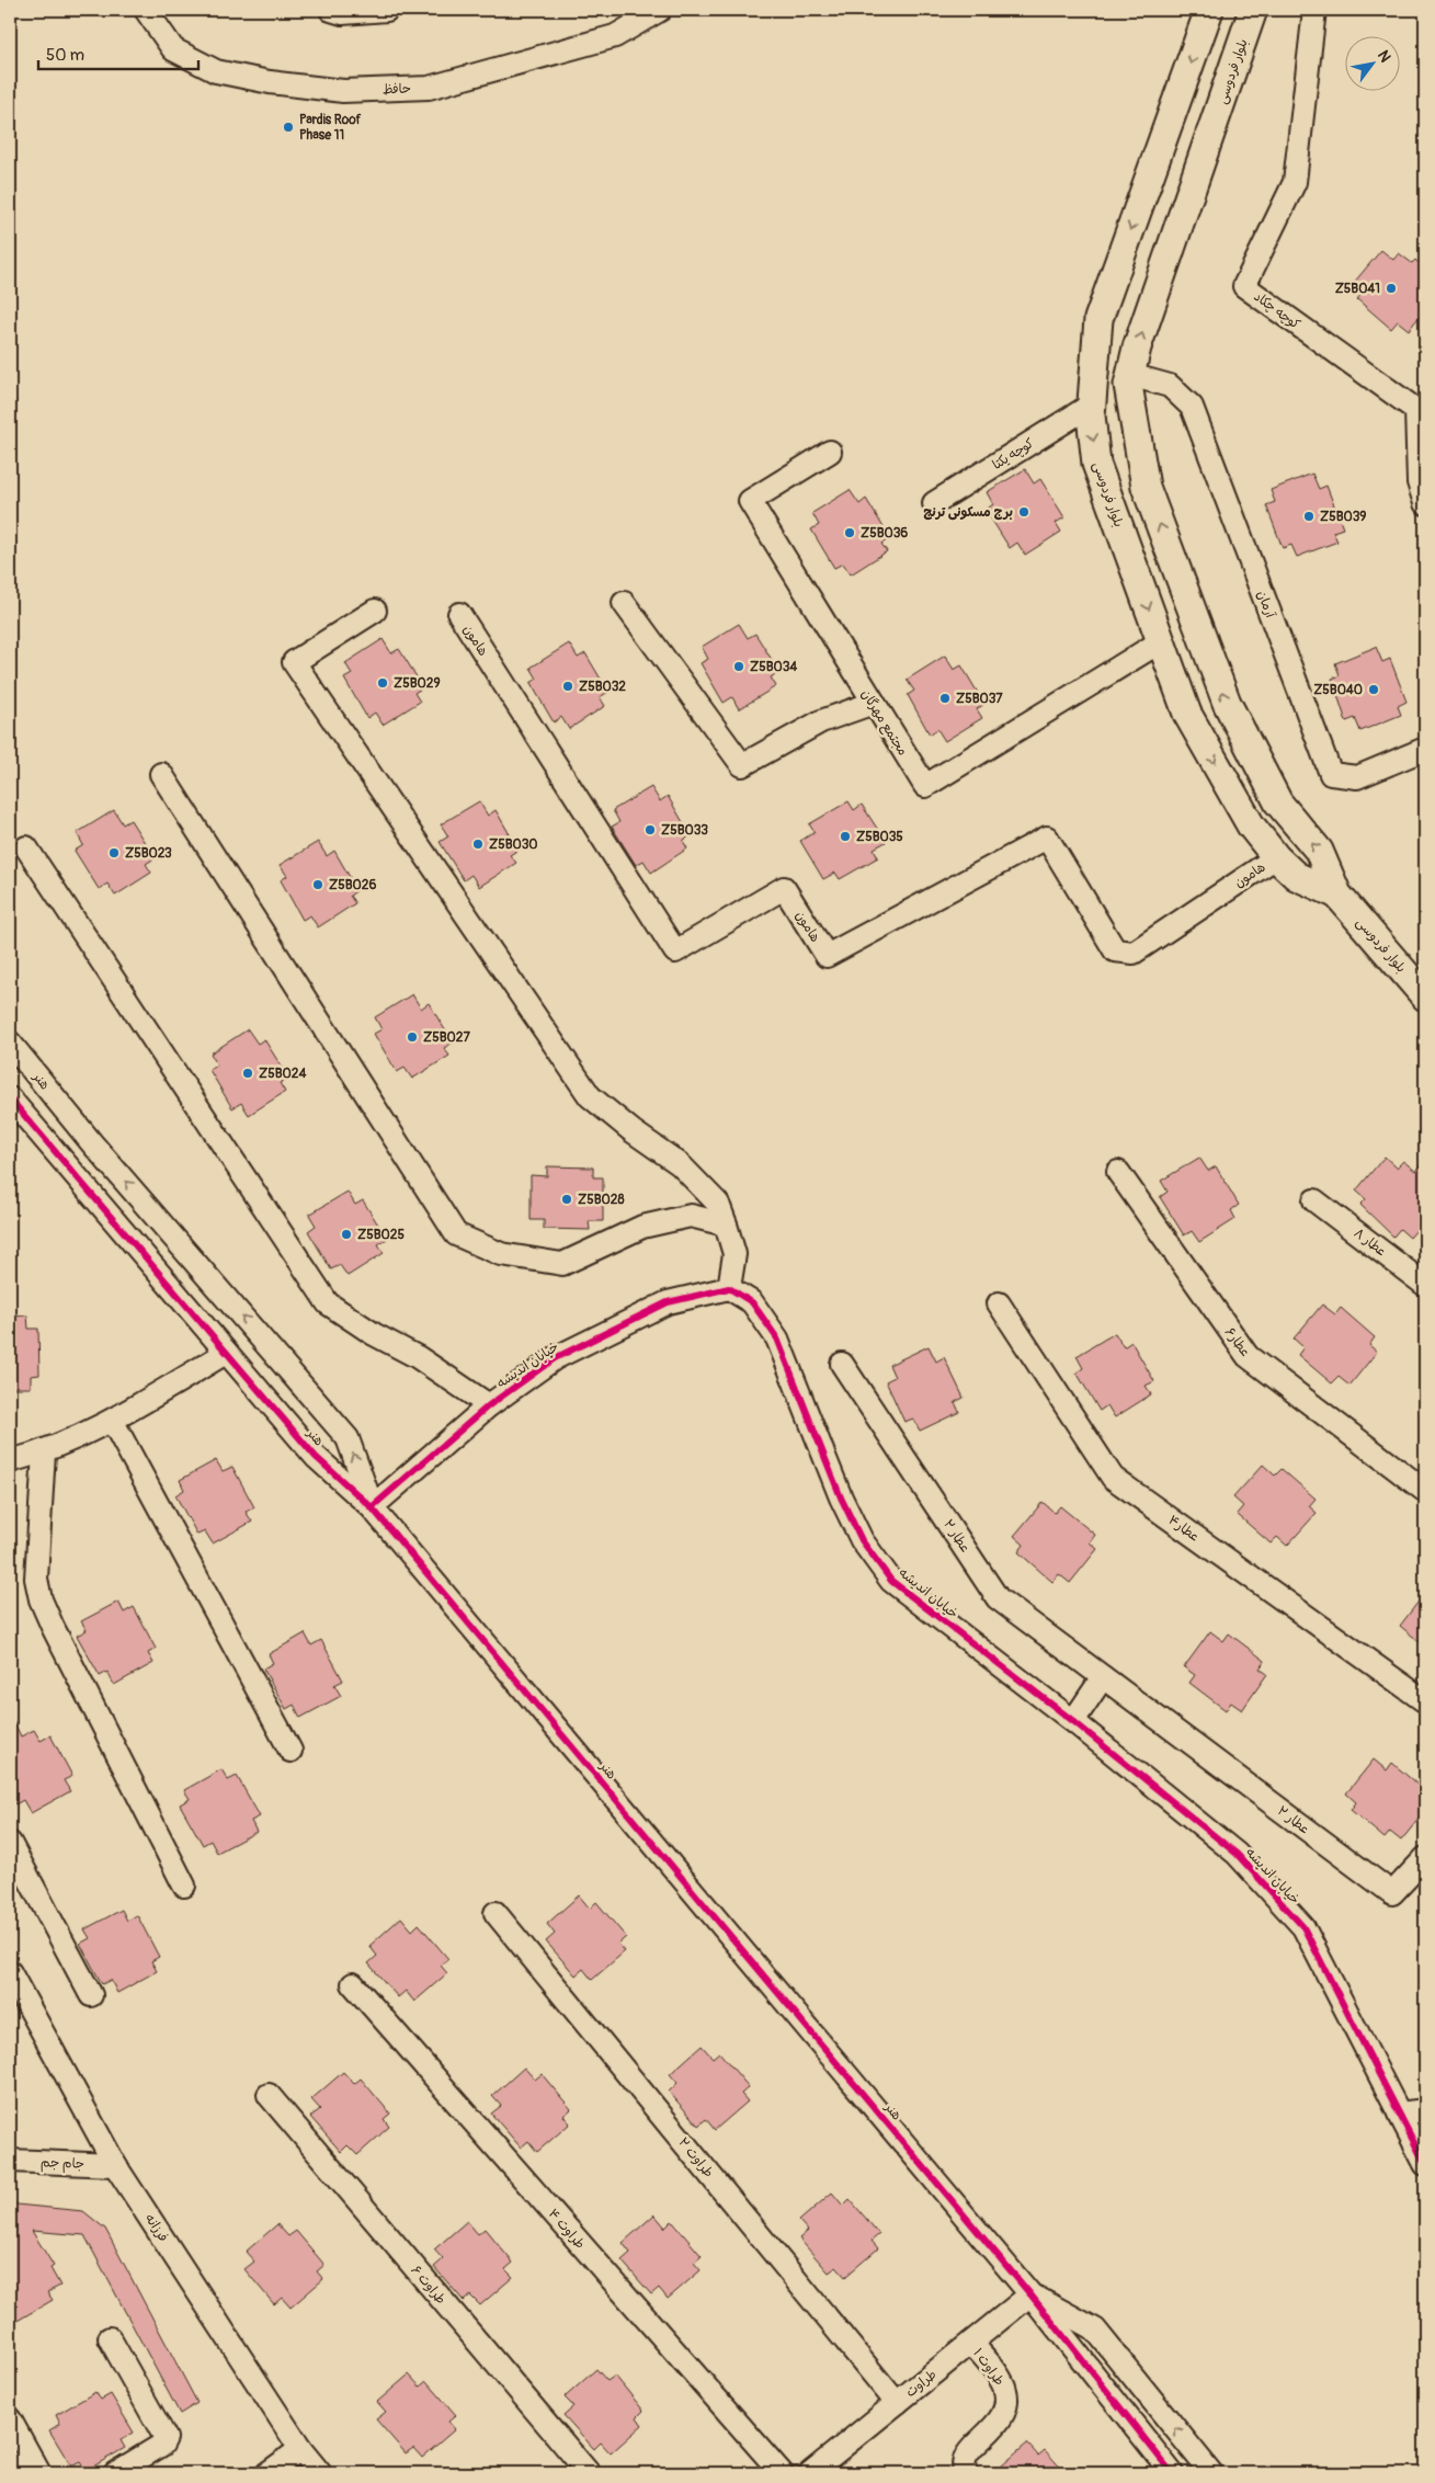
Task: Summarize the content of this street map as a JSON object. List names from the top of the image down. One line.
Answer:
{"streets":{"main road":["بلوار فردوسی"],"street":["حافظ","کوچه چکاد","کوچه یکتا","آرمان","هامون","مجتمع مهرگان","هنر","عطار ۸","عطار۶","خیابان اندیشه","عطار۴","عطار ۲","طراوت ۲","جام جم","فرزانه","طراوت ۴","طراوت ۶","طراوت ۱","طراوت"]},"crossings":[["بلوار فردوسی","کوچه یکتا"],["بلوار فردوسی","آرمان"],["بلوار فردوسی","هامون"],["بلوار فردوسی","مجتمع مهرگان"],["هنر","خیابان اندیشه"],["هنر","طراوت"],["طراوت ۲","طراوت"],["جام جم","فرزانه"],["طراوت ۱","طراوت"]],"places":["Pardis Roof Phase 11","Z5B041","برج مسکونی ترنج","Z5B039","Z5B036","Z5B034","Z5B029","Z5B032","Z5B040","Z5B037","Z5B033","Z5B035","Z5B030","Z5B023","Z5B026","Z5B027","Z5B024","Z5B028","Z5B025"],"scale_bar":"50 m","north":"top right"}
